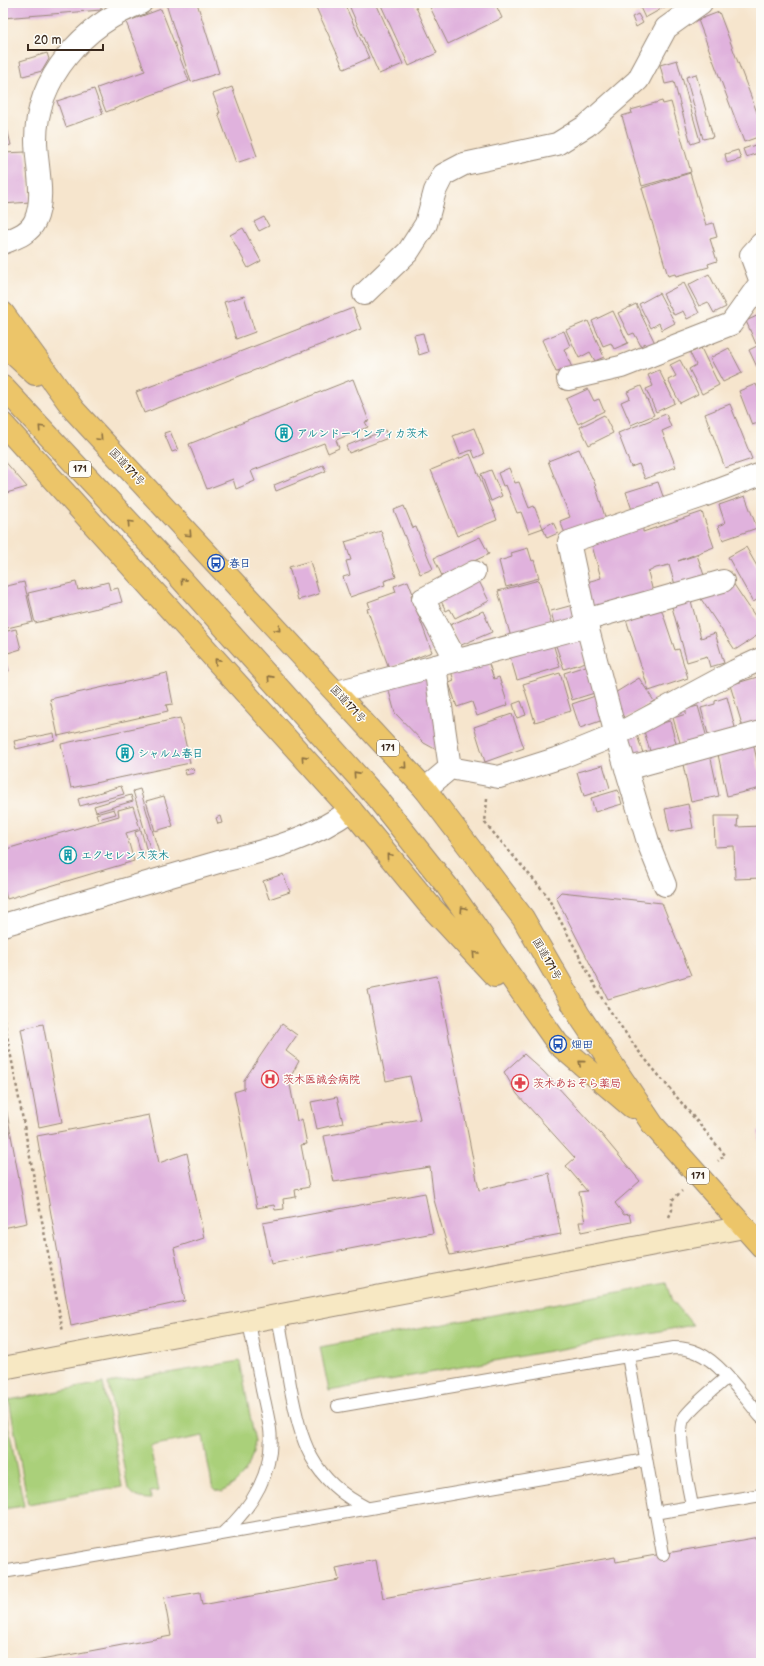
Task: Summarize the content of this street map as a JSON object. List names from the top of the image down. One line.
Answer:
{"streets":{"highway":["国道171号","171"]},"places":{"building":["アルンドーインディカ茨木","シャルム春日","エクセレンス茨木"],"bus stop":["春日","畑田"],"hospital":["茨木医誠会病院"],"pharmacy":["茨木あおぞら薬局"]},"scale_bar":"20 m"}
